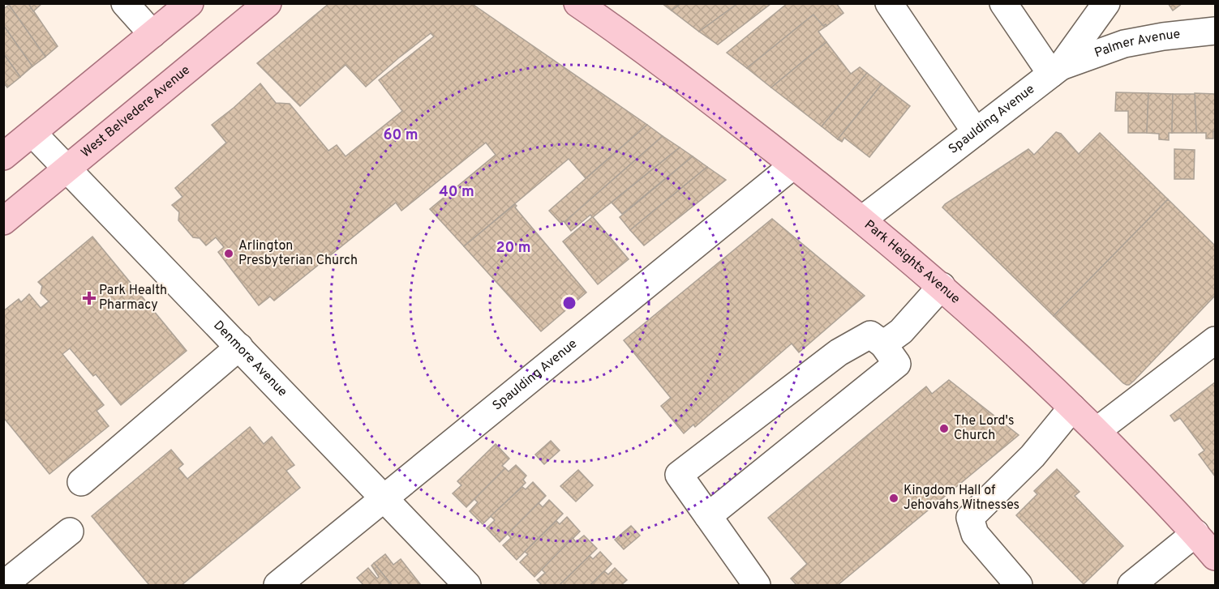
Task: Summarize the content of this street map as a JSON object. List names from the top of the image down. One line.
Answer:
{"streets":{"main road":["West Belvedere Avenue","Park Heights Avenue"],"street":["Palmer Avenue","Spaulding Avenue","Denmore Avenue"]},"crossings":[["Palmer Avenue","Spaulding Avenue"],["West Belvedere Avenue","Denmore Avenue"],["Spaulding Avenue","Park Heights Avenue"],["Spaulding Avenue","Denmore Avenue"]],"places":{"other":["Arlington Presbyterian Church","The Lord's Church","Kingdom Hall of Jehovahs Witnesses"],"health":["Park Health Pharmacy"]},"rings":["60 m","40 m","20 m"]}
